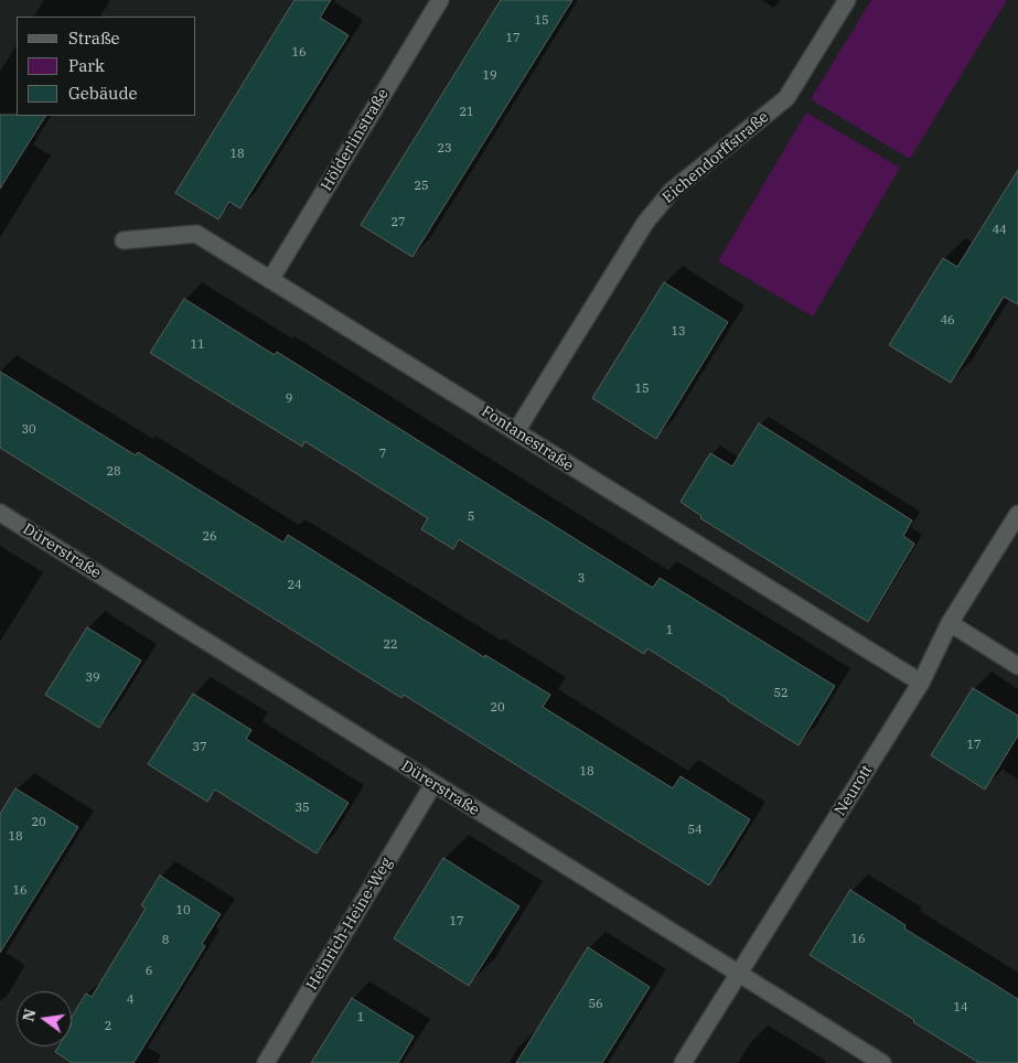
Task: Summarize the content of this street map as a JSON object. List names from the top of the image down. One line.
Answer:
{"streets":{"street":["Hölderlinstraße","Eichendorffstraße","Fontanestraße","Dürerstraße","Neurott","Heinrich-Heine-Weg"]},"crossings":[["Hölderlinstraße","Fontanestraße"],["Eichendorffstraße","Fontanestraße"],["Fontanestraße","Neurott"],["Dürerstraße","Neurott"],["Dürerstraße","Heinrich-Heine-Weg"]],"house_numbers":["15","17","16","19","21","23","18","25","27","44","46","13","11","15","9","30","7","28","5","26","3","24","1","22","39","52","20","17","37","18","35","20","54","18","16","10","17","16","8","6","4","56","14","1","2"],"legend":["Straße","Park","Gebäude"],"north":"left"}
